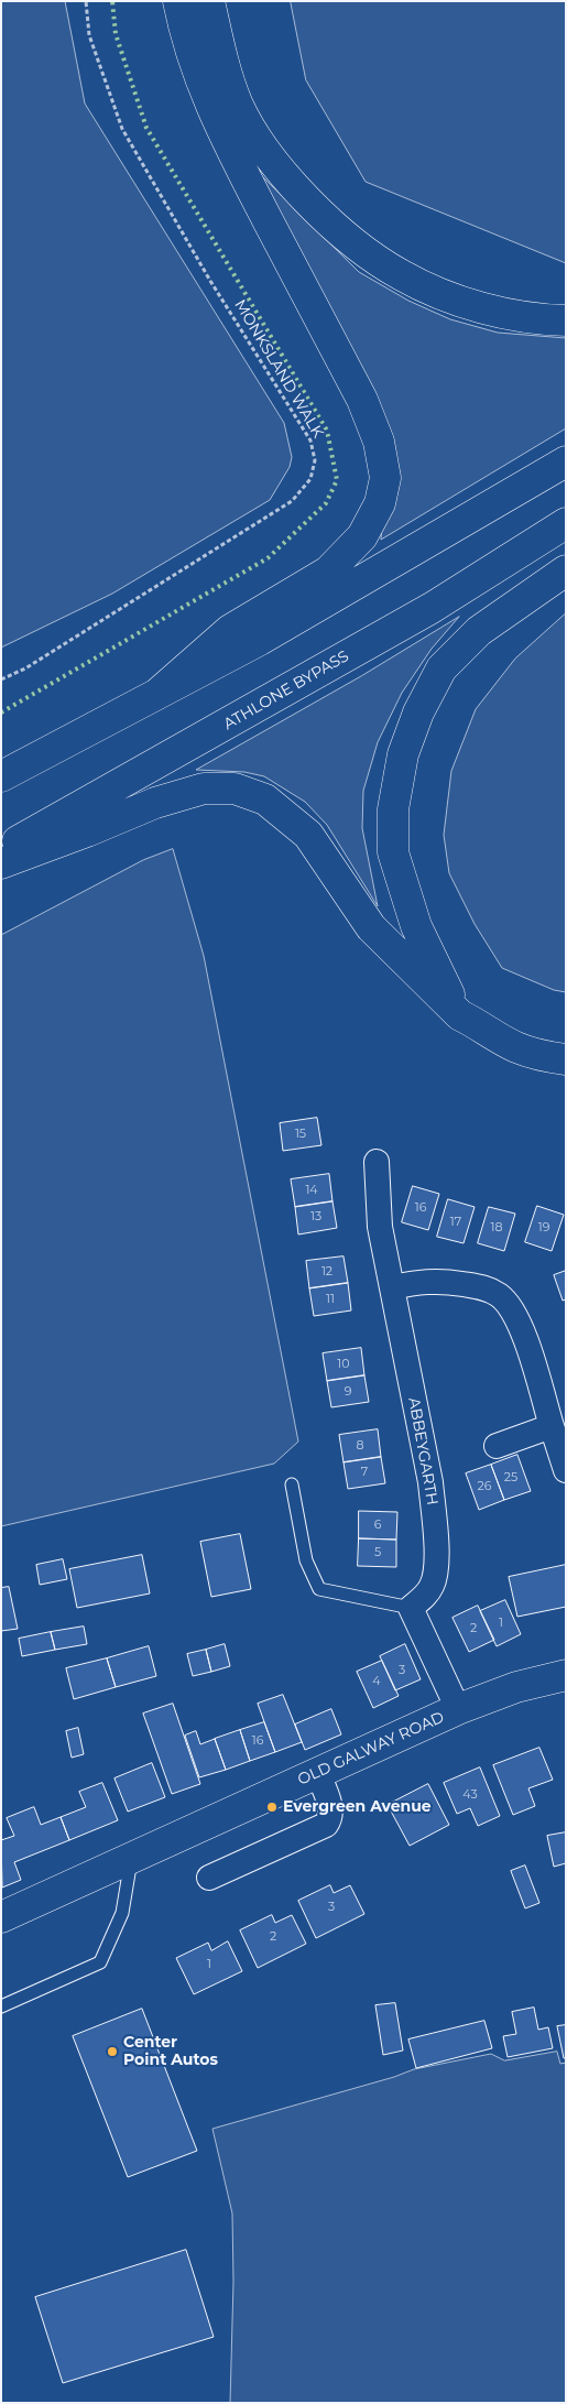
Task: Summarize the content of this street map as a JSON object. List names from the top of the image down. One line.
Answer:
{"streets":{"main road":["ATHLONE BYPASS","OLD GALWAY ROAD"],"street":["ABBEYGARTH"],"path":["MONKSLAND WALK"]},"places":["Evergreen Avenue","Center Point Autos"],"house_numbers":["15","14","16","13","17","18","19","12","11","10","9","8","7","25","26","6","5","1","2","3","4","16","43","3","2","1"]}
